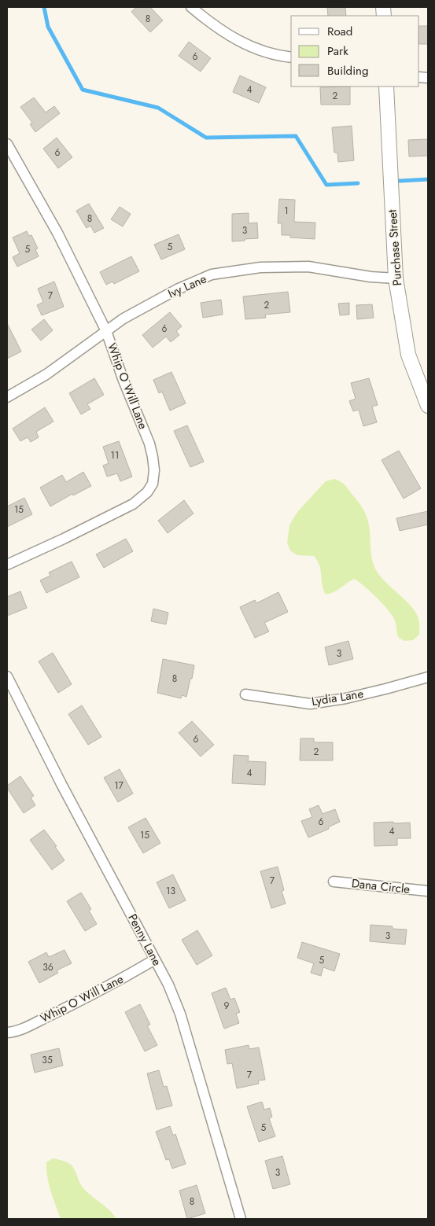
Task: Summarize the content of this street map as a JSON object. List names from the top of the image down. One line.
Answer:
{"streets":{"main road":["Purchase Street"],"street":["Ivy Lane","Whip O Will Lane","Lydia Lane","Dana Circle","Penny Lane"]},"crossings":[["Purchase Street","Ivy Lane"],["Ivy Lane","Whip O Will Lane"],["Whip O Will Lane","Penny Lane"]],"house_numbers":["8","6","4","2","6","1","8","3","5","5","7","2","6","11","15","3","8","6","2","4","17","6","4","15","7","13","3","5","36","9","35","7","5","3","8"],"legend":["Road","Park","Building"]}
